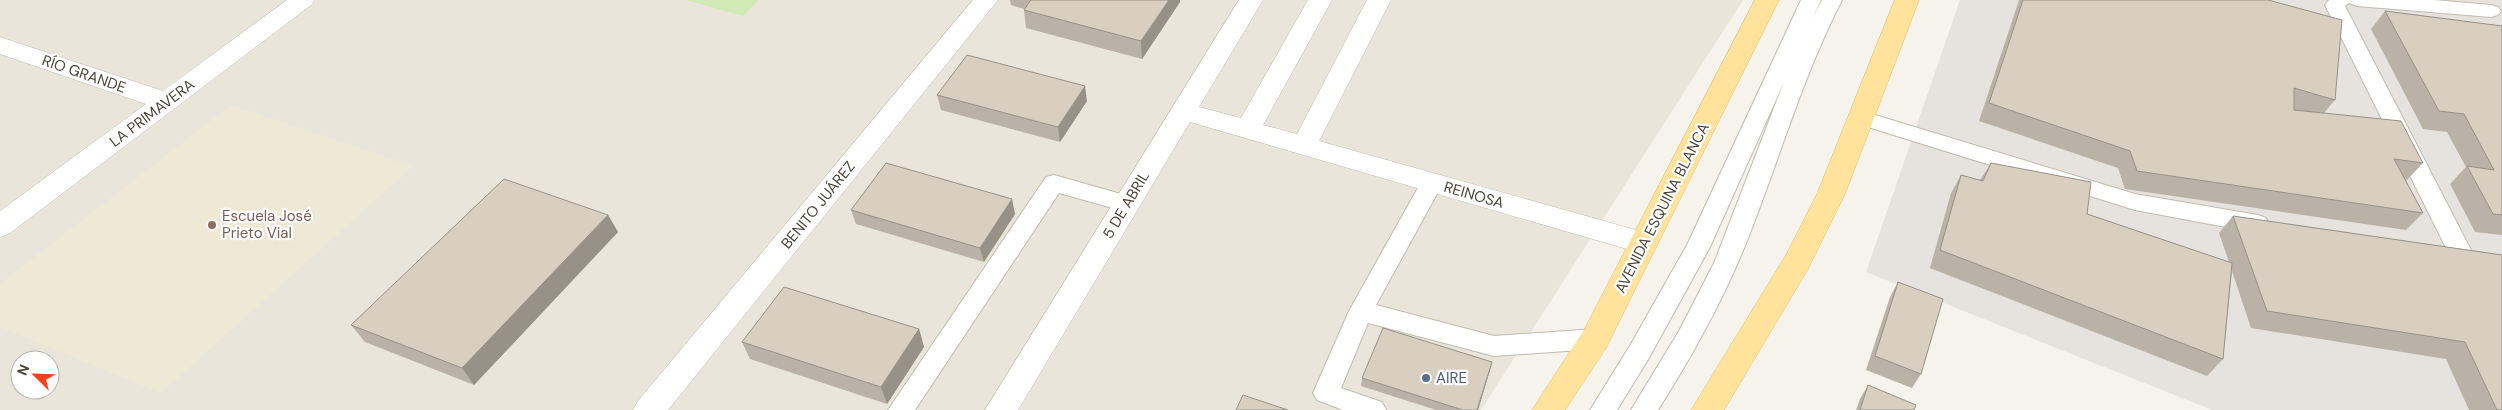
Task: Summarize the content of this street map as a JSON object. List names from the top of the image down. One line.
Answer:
{"streets":{"main road":["AVENIDA ESQUINA BLANCA"],"street":["RÍO GRANDE","LA PRIMAVERA","REINOSA","BENITO JUÁREZ","5 DE ABRIL"]},"crossings":[["RÍO GRANDE","LA PRIMAVERA"],["REINOSA","5 DE ABRIL"],["REINOSA","AVENIDA ESQUINA BLANCA"]],"places":["Escuela José Prieto Vial","AIRE"],"north":"top left"}
